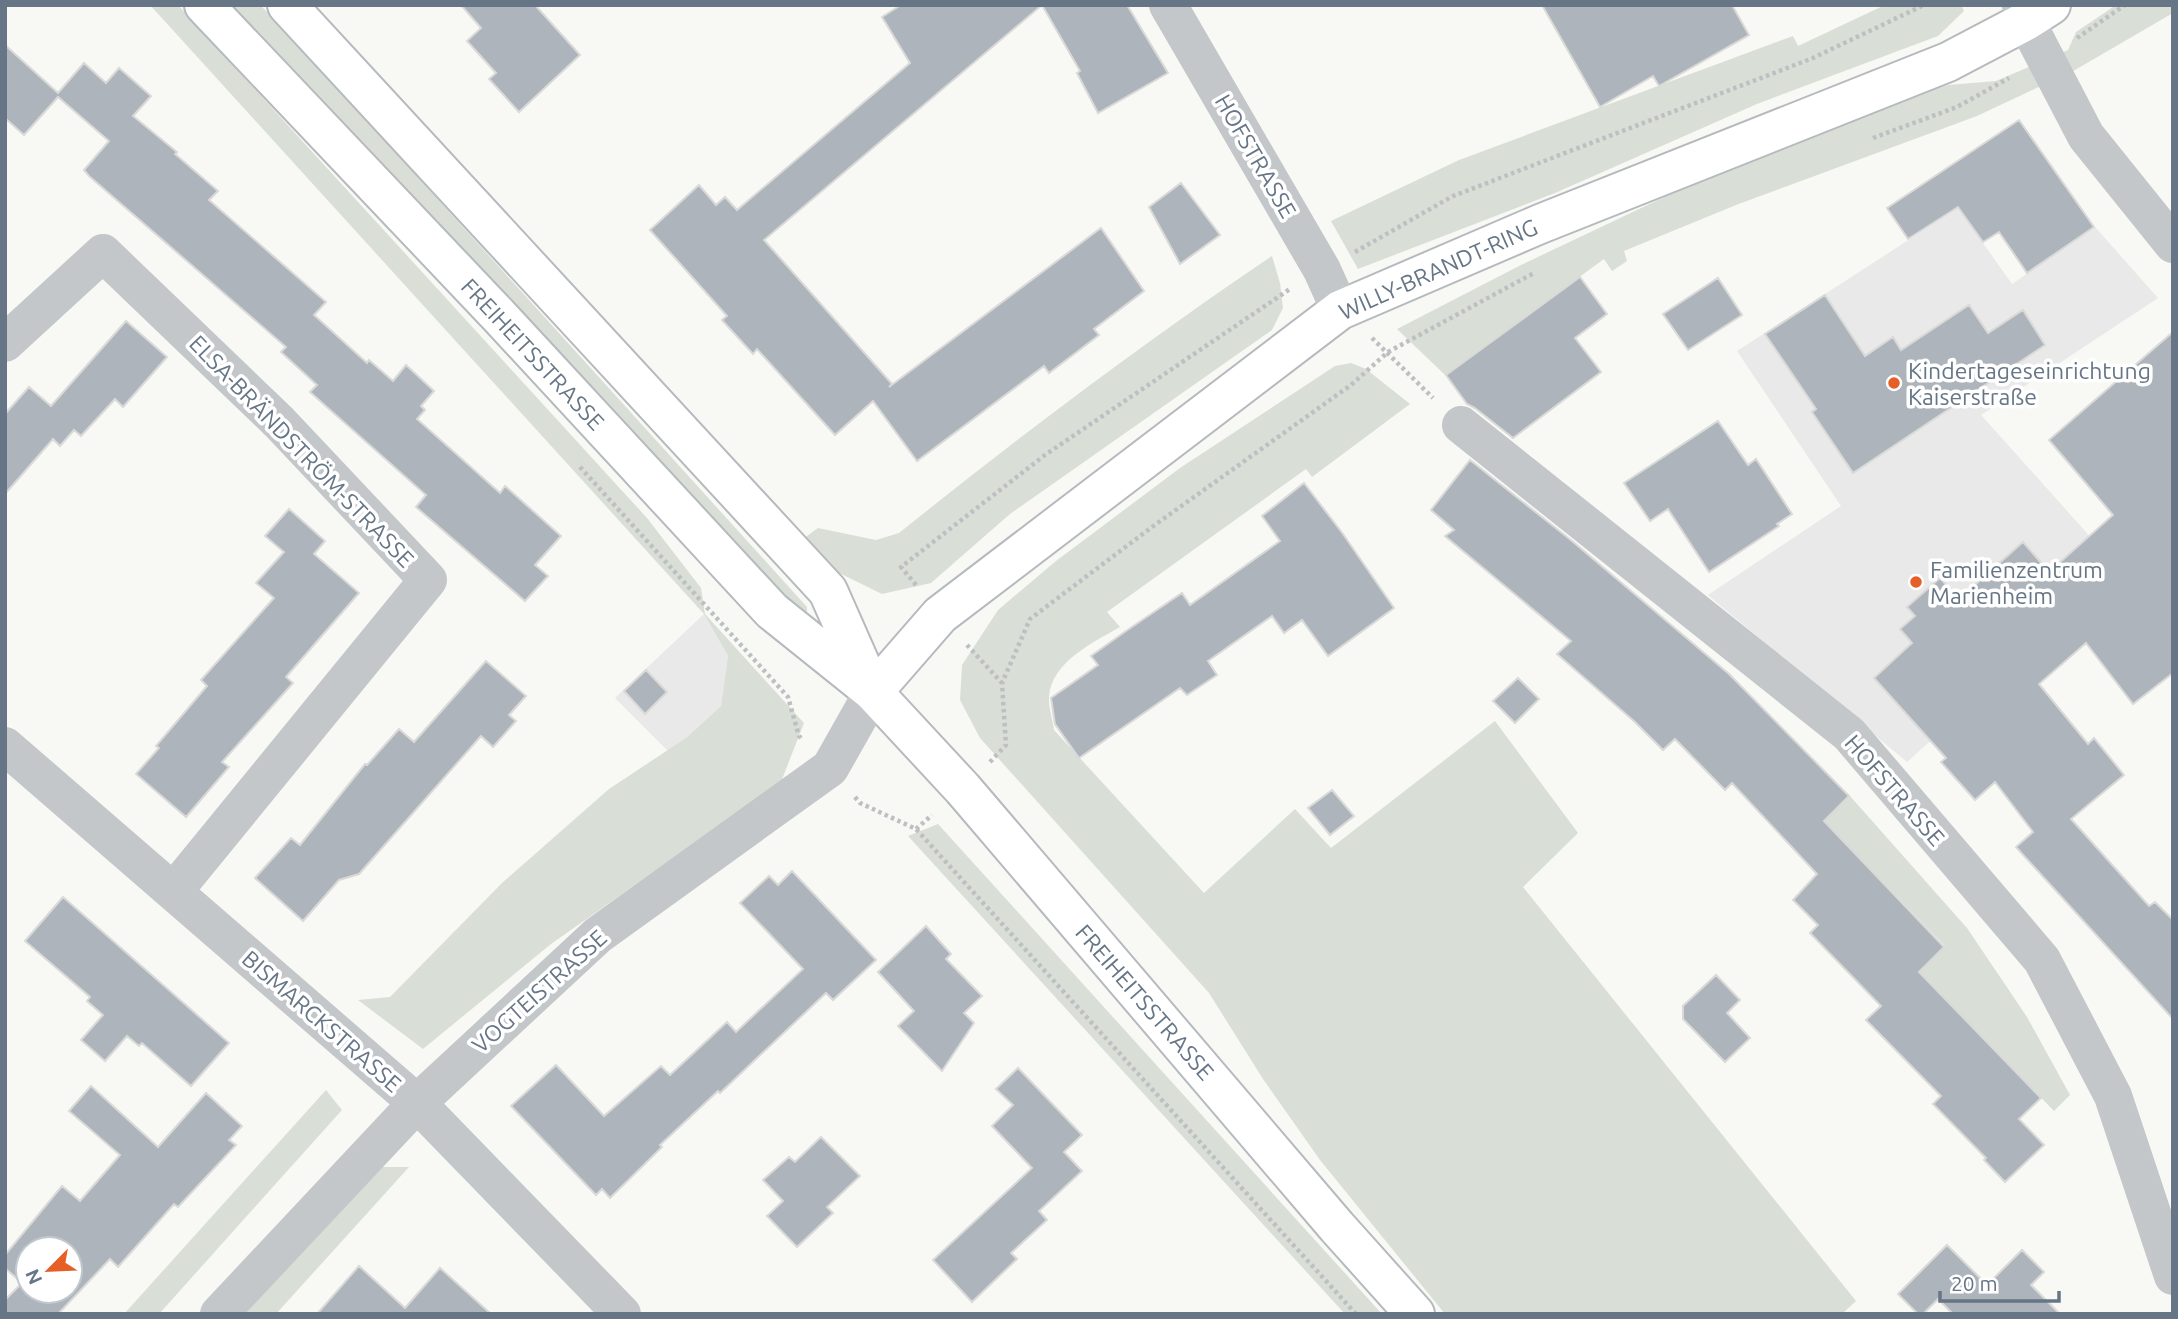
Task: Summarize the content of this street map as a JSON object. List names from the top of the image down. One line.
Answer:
{"streets":{"main road":["WILLY-BRANDT-RING","FREIHEITSSTRASSE"],"street":["HOFSTRASSE","ELSA-BRÄNDSTRÖM-STRASSE","VOGTEISTRASSE","BISMARCKSTRASSE"]},"crossings":[["HOFSTRASSE","WILLY-BRANDT-RING"],["WILLY-BRANDT-RING","FREIHEITSSTRASSE"],["WILLY-BRANDT-RING","VOGTEISTRASSE"],["FREIHEITSSTRASSE","VOGTEISTRASSE"],["ELSA-BRÄNDSTRÖM-STRASSE","BISMARCKSTRASSE"],["VOGTEISTRASSE","BISMARCKSTRASSE"]],"places":["Kindertageseinrichtung Kaiserstraße","Familienzentrum Marienheim"],"scale_bar":"20 m","north":"bottom left"}
